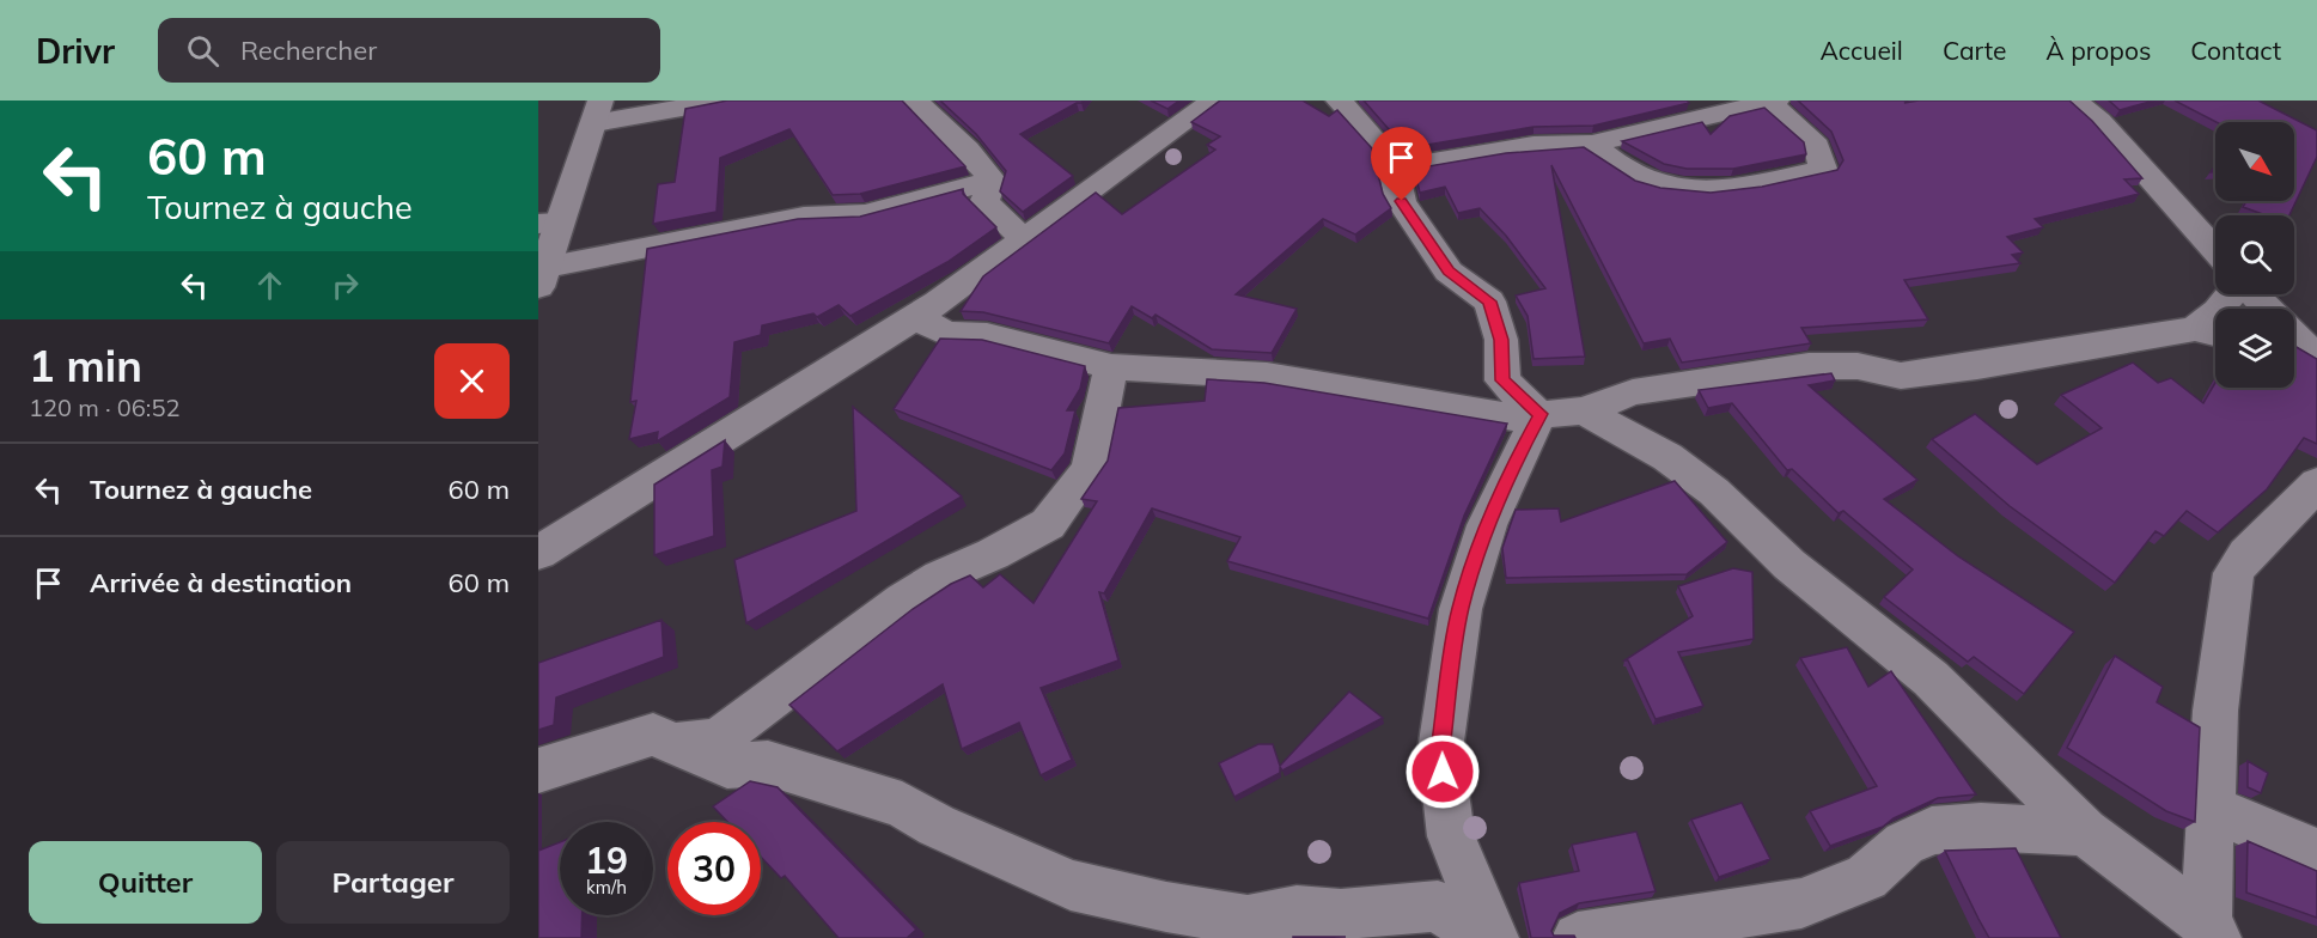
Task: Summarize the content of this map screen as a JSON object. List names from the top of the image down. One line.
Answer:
{"north":"bottom right","page":{"header":"Drivr","search":"Rechercher","nav":["Accueil","Carte","À propos","Contact"],"turn":["60 m","Tournez à gauche"],"heading":["1 min","120 m · 06:52"],"list":[{"name":"Tournez à gauche","value":"60 m"},{"name":"Arrivée à destination","value":"60 m"}],"speed":"19 km/h","limit":"30","buttons":["Quitter","Partager"]}}
